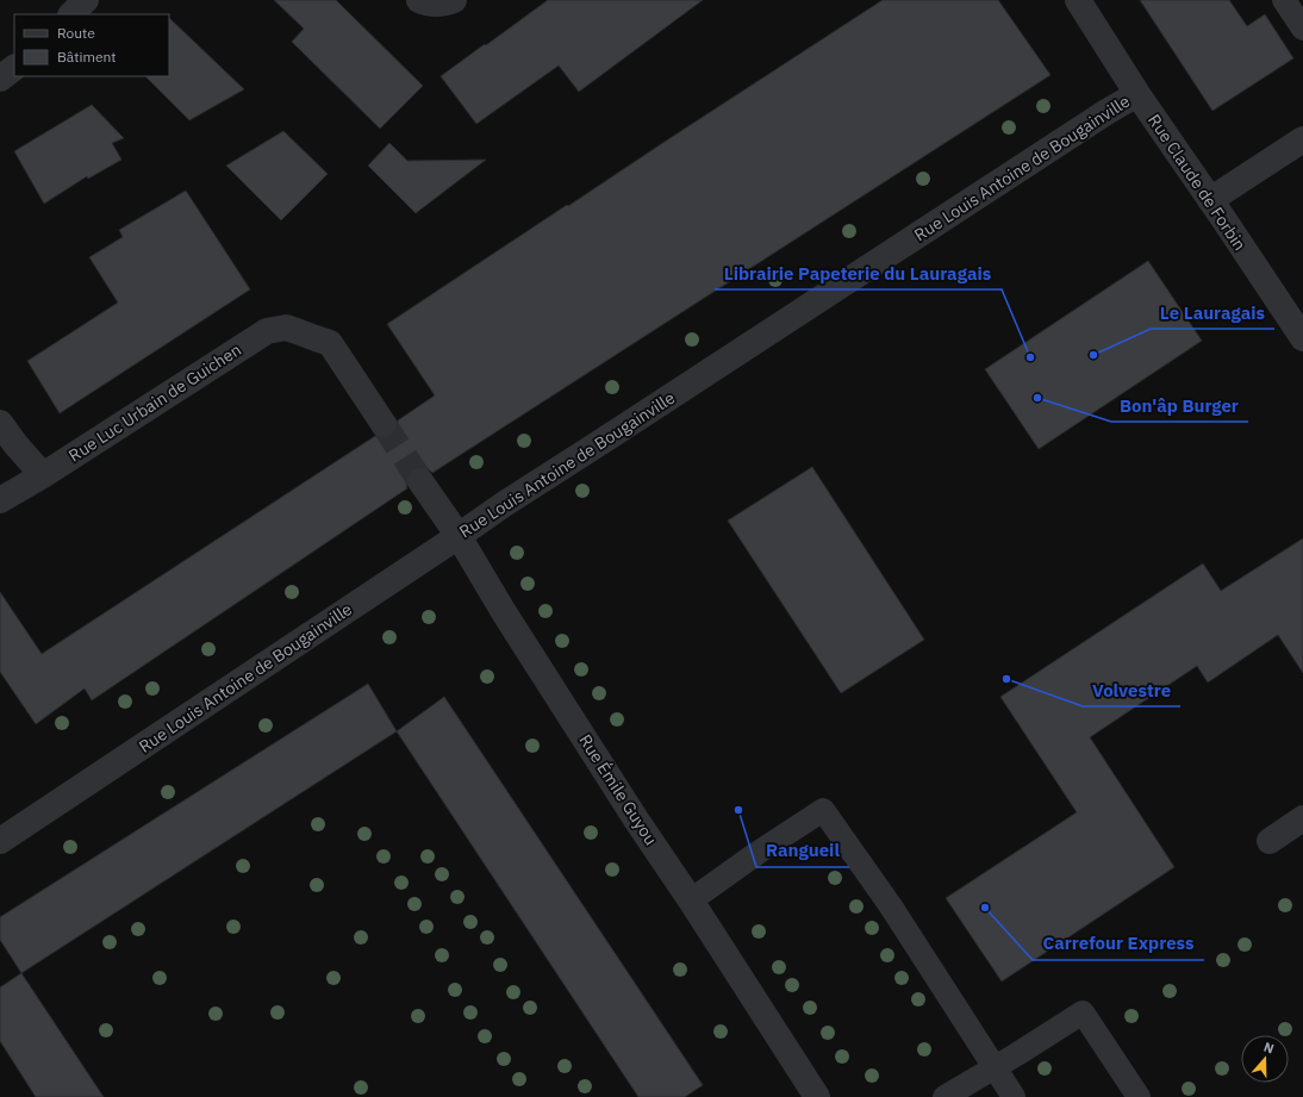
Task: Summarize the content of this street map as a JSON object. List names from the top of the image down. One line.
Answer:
{"streets":{"street":["Rue Louis Antoine de Bougainville","Rue Claude de Forbin","Rue Luc Urbain de Guichen","Rue Émile Guyou"]},"crossings":[["Rue Louis Antoine de Bougainville","Rue Claude de Forbin"],["Rue Louis Antoine de Bougainville","Rue Émile Guyou"]],"places":["Le Lauragais","Librairie Papeterie du Lauragais","Bon'âp Burger","Volvestre","Rangueil","Carrefour Express"],"legend":["Route","Bâtiment"],"north":"top"}
